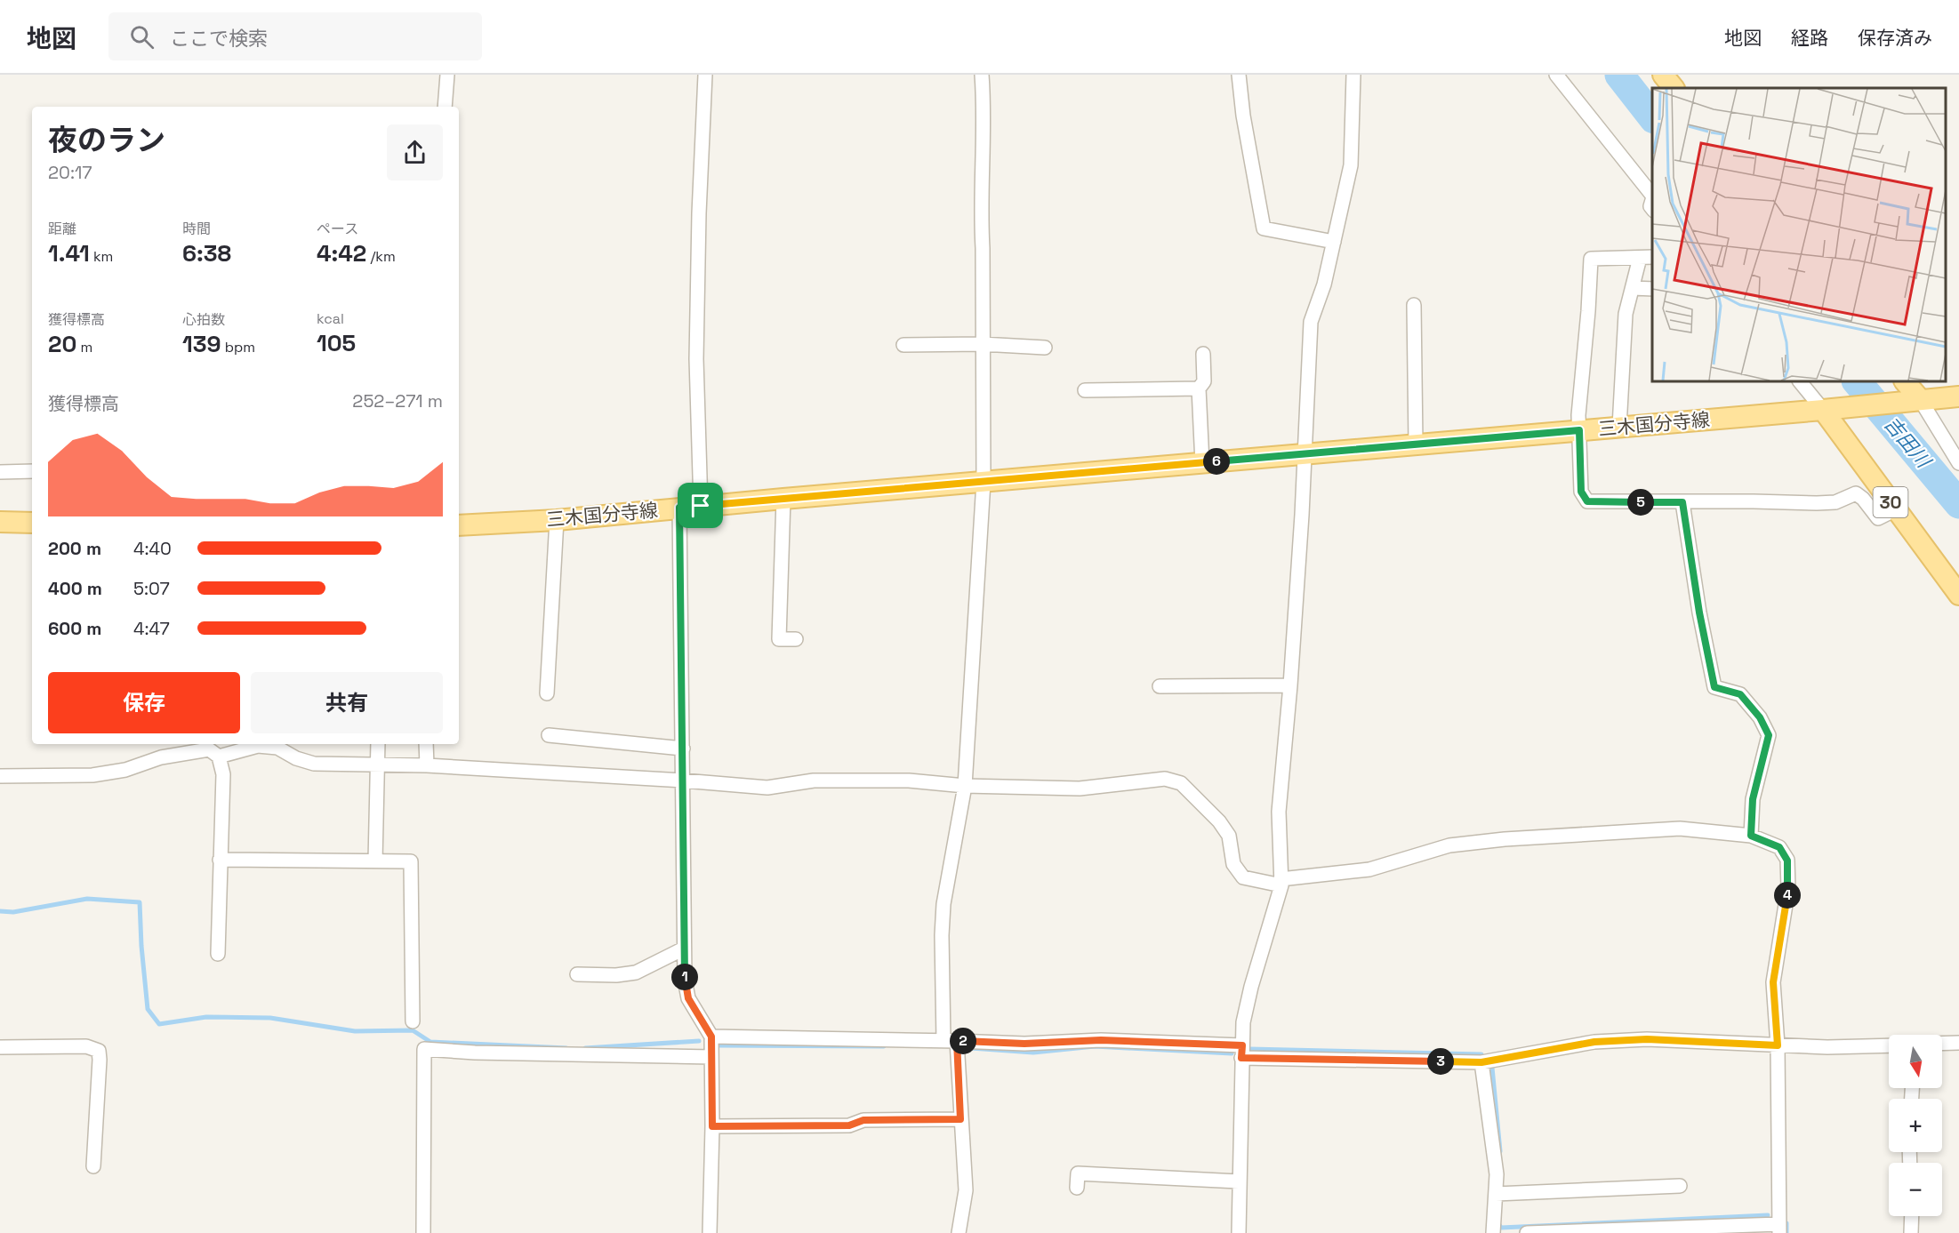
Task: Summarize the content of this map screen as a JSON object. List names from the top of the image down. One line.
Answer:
{"streets":{"main road":["三木国分寺線","30"]},"crossings":[["三木国分寺線","30"]],"water":["吉田川"],"north":"bottom","page":{"header":"地図","search":"ここで検索","nav":["地図","経路","保存済み"],"heading":["夜のラン","20:17"],"stats":[["距離","1.41 km"],["時間","6:38"],["ペース","4:42 /km"],["獲得標高","20 m"],["心拍数","139 bpm"],["kcal","105"]],"chart":["獲得標高","252–271 m"],"pins":["6","5","4","1","2","3"],"list":[{"name":"200 m","note":"4:40"},{"name":"400 m","note":"5:07"},{"name":"600 m","note":"4:47"}],"buttons":["保存","共有"],"map_buttons":["+","−"]}}
